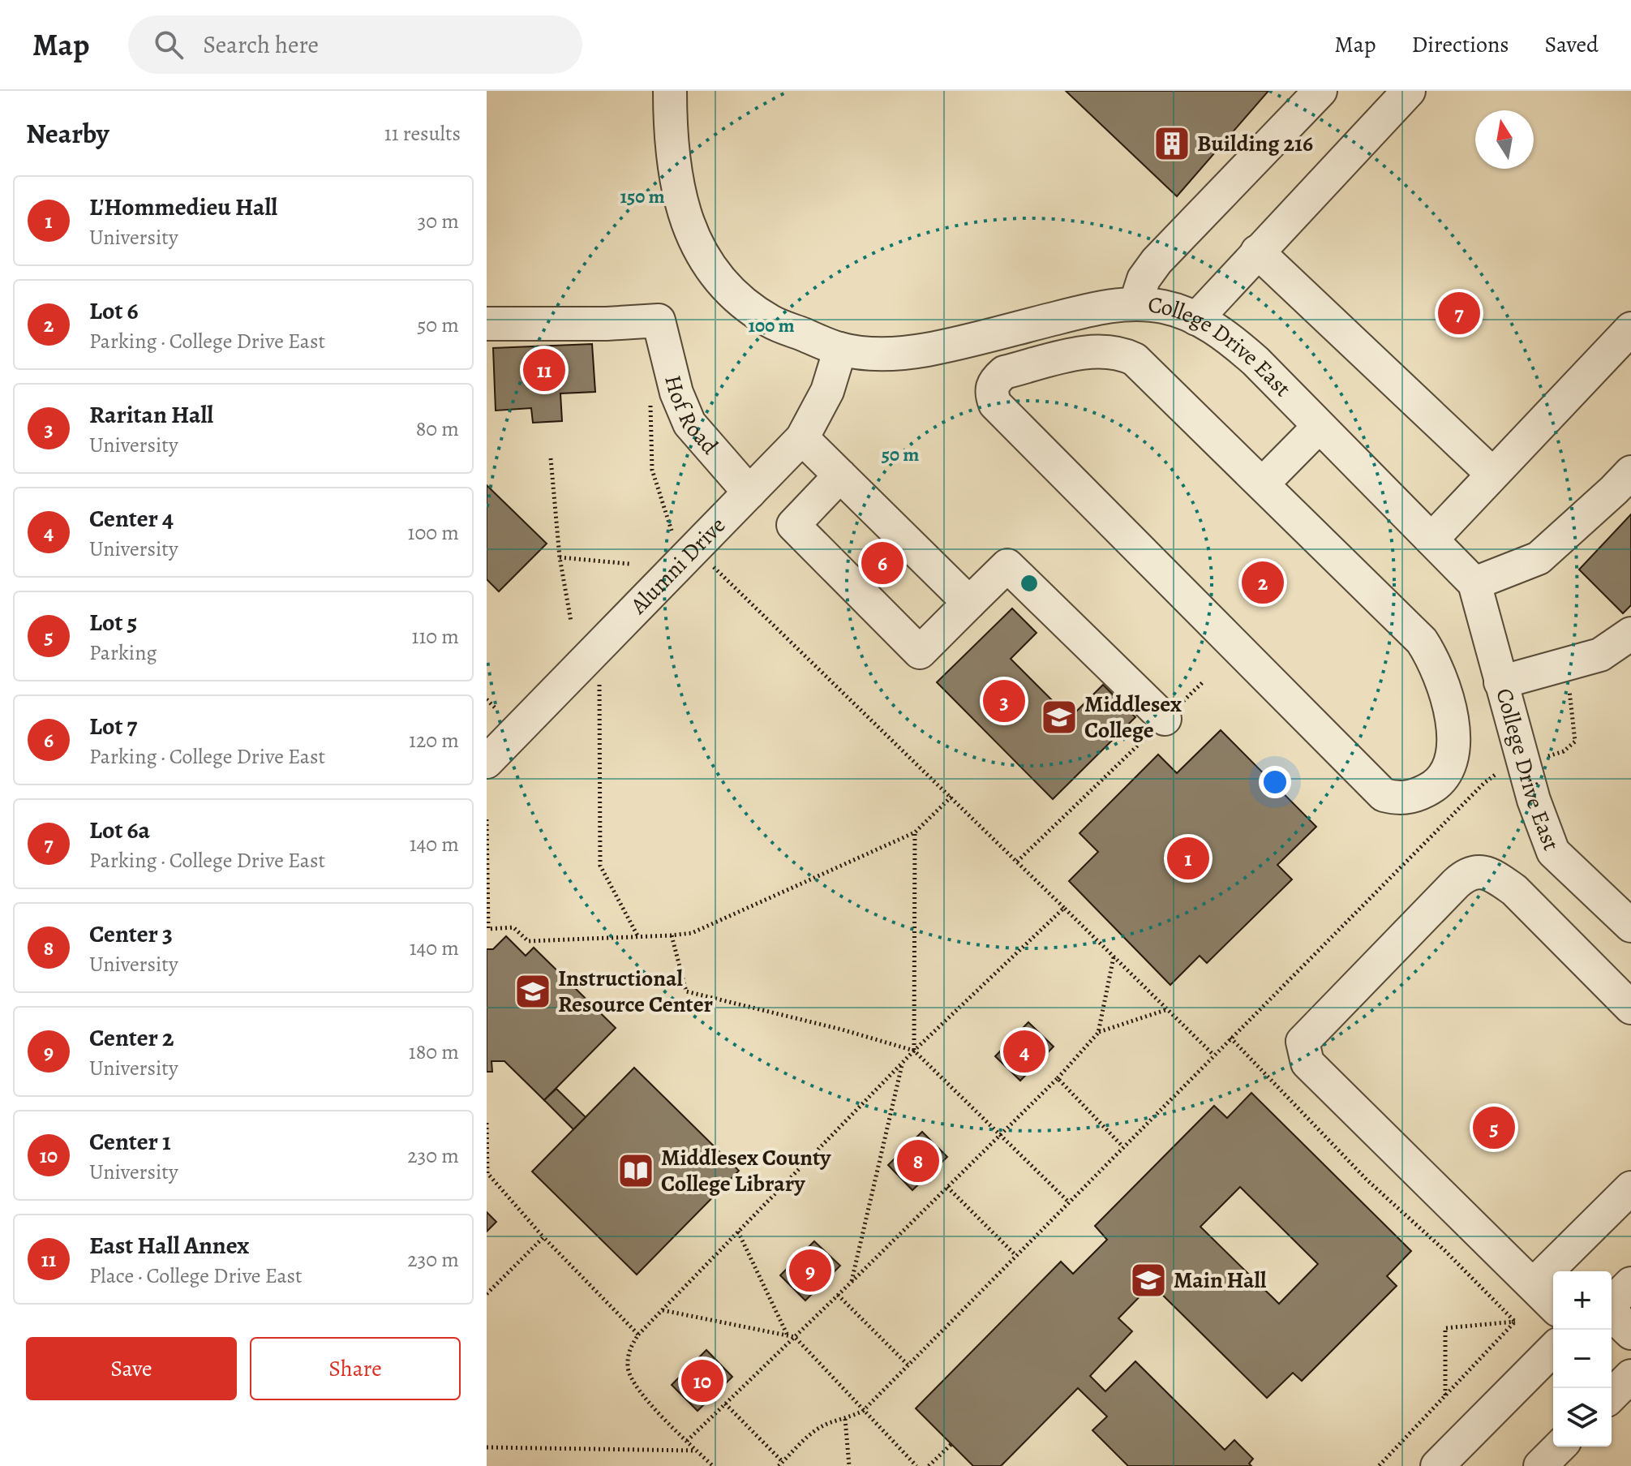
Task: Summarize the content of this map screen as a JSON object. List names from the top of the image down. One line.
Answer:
{"streets":{"street":["College Drive East","Hof Road","Alumni Drive"]},"crossings":[["College Drive East","Alumni Drive"],["Hof Road","Alumni Drive"]],"places":{"building":["Building 216"],"school or university":["Middlesex College","Instructional Resource Center","Main Hall"],"library":["Middlesex County College Library"]},"north":"top","page":{"header":"Map","search":"Search here","nav":["Map","Directions","Saved"],"heading":["Nearby","11 results"],"list":[{"mark":"1","name":"L'Hommedieu Hall","note":"University","value":"30 m"},{"mark":"2","name":"Lot 6","note":"Parking · College Drive East","value":"50 m"},{"mark":"3","name":"Raritan Hall","note":"University","value":"80 m"},{"mark":"4","name":"Center 4","note":"University","value":"100 m"},{"mark":"5","name":"Lot 5","note":"Parking","value":"110 m"},{"mark":"6","name":"Lot 7","note":"Parking · College Drive East","value":"120 m"},{"mark":"7","name":"Lot 6a","note":"Parking · College Drive East","value":"140 m"},{"mark":"8","name":"Center 3","note":"University","value":"140 m"},{"mark":"9","name":"Center 2","note":"University","value":"180 m"},{"mark":"10","name":"Center 1","note":"University","value":"230 m"},{"mark":"11","name":"East Hall Annex","note":"Place · College Drive East","value":"230 m"}],"pins":["7","11","6","2","3","1","4","5","8","9","10"],"map_buttons":["+","−"],"buttons":["Save","Share"]},"rings":["150 m","100 m","50 m"]}
